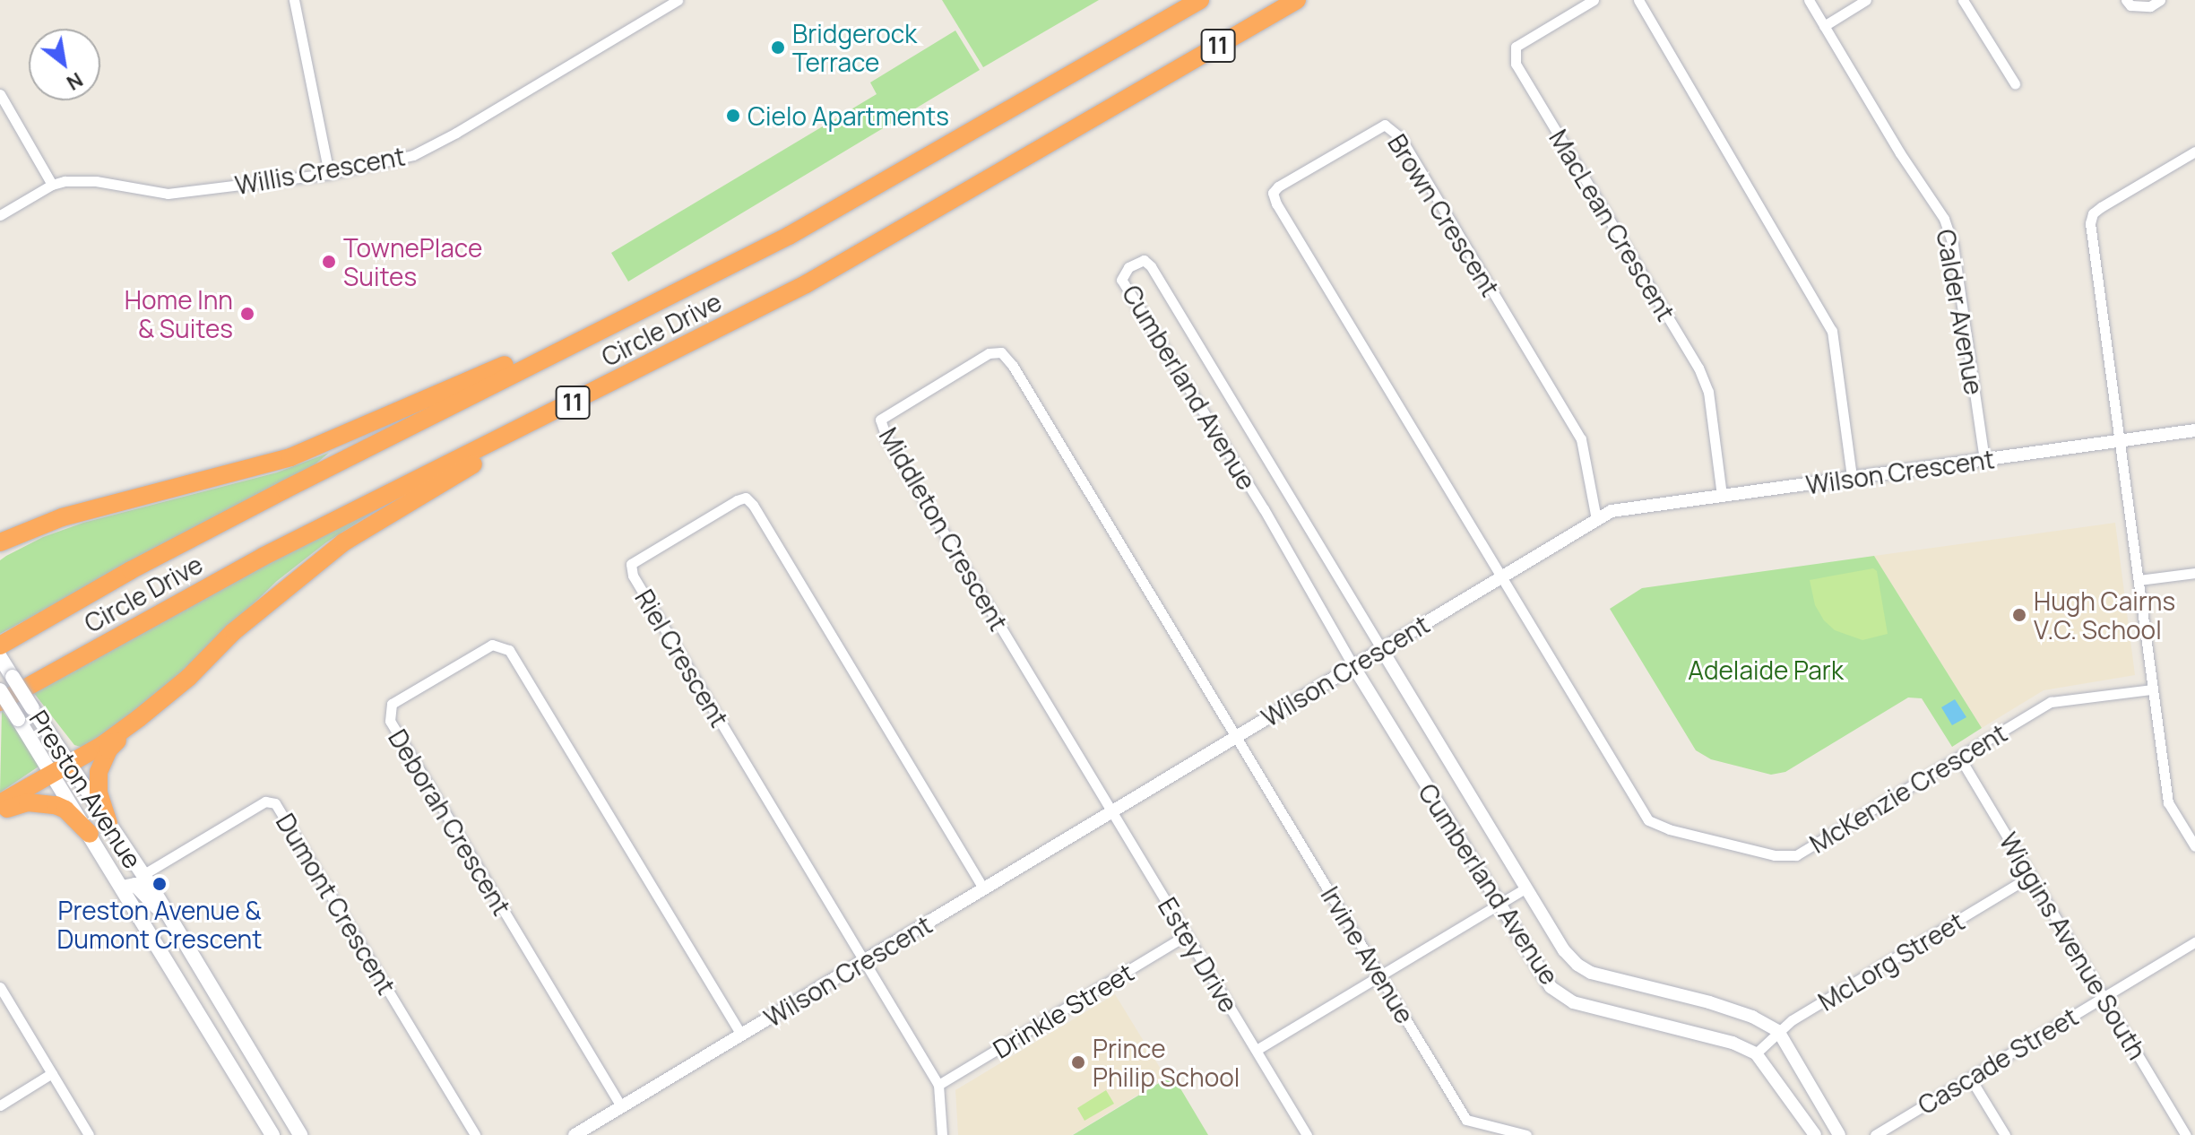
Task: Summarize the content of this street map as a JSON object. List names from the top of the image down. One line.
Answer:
{"streets":{"highway":["11","Circle Drive"],"main road":["Preston Avenue"],"street":["Willis Crescent","Brown Crescent","MacLean Crescent","Calder Avenue","Cumberland Avenue","Wilson Crescent","Middleton Crescent","Riel Crescent","McKenzie Crescent","Deborah Crescent","Dumont Crescent","Wiggins Avenue South","Estey Drive","Irvine Avenue","McLorg Street","Drinkle Street","Cascade Street"]},"crossings":[["Brown Crescent","Wilson Crescent"],["Brown Crescent","McKenzie Crescent"],["MacLean Crescent","Wilson Crescent"],["Calder Avenue","Wilson Crescent"],["Cumberland Avenue","Wilson Crescent"],["Cumberland Avenue","McLorg Street"],["Wilson Crescent","Middleton Crescent"],["Wilson Crescent","Riel Crescent"],["Wilson Crescent","McKenzie Crescent"],["Wilson Crescent","Deborah Crescent"],["Wilson Crescent","Estey Drive"],["Wilson Crescent","Irvine Avenue"],["Middleton Crescent","Estey Drive"],["Middleton Crescent","Irvine Avenue"],["McKenzie Crescent","Wiggins Avenue South"],["Preston Avenue","Dumont Crescent"],["Wiggins Avenue South","McLorg Street"],["Wiggins Avenue South","Cascade Street"],["Estey Drive","Drinkle Street"]],"parks":["Adelaide Park"],"places":["Bridgerock Terrace","Cielo Apartments","TownePlace Suites","Home Inn & Suites","Hugh Cairns V.C. School","Preston Avenue & Dumont Crescent","Prince Philip School"],"north":"bottom right"}
